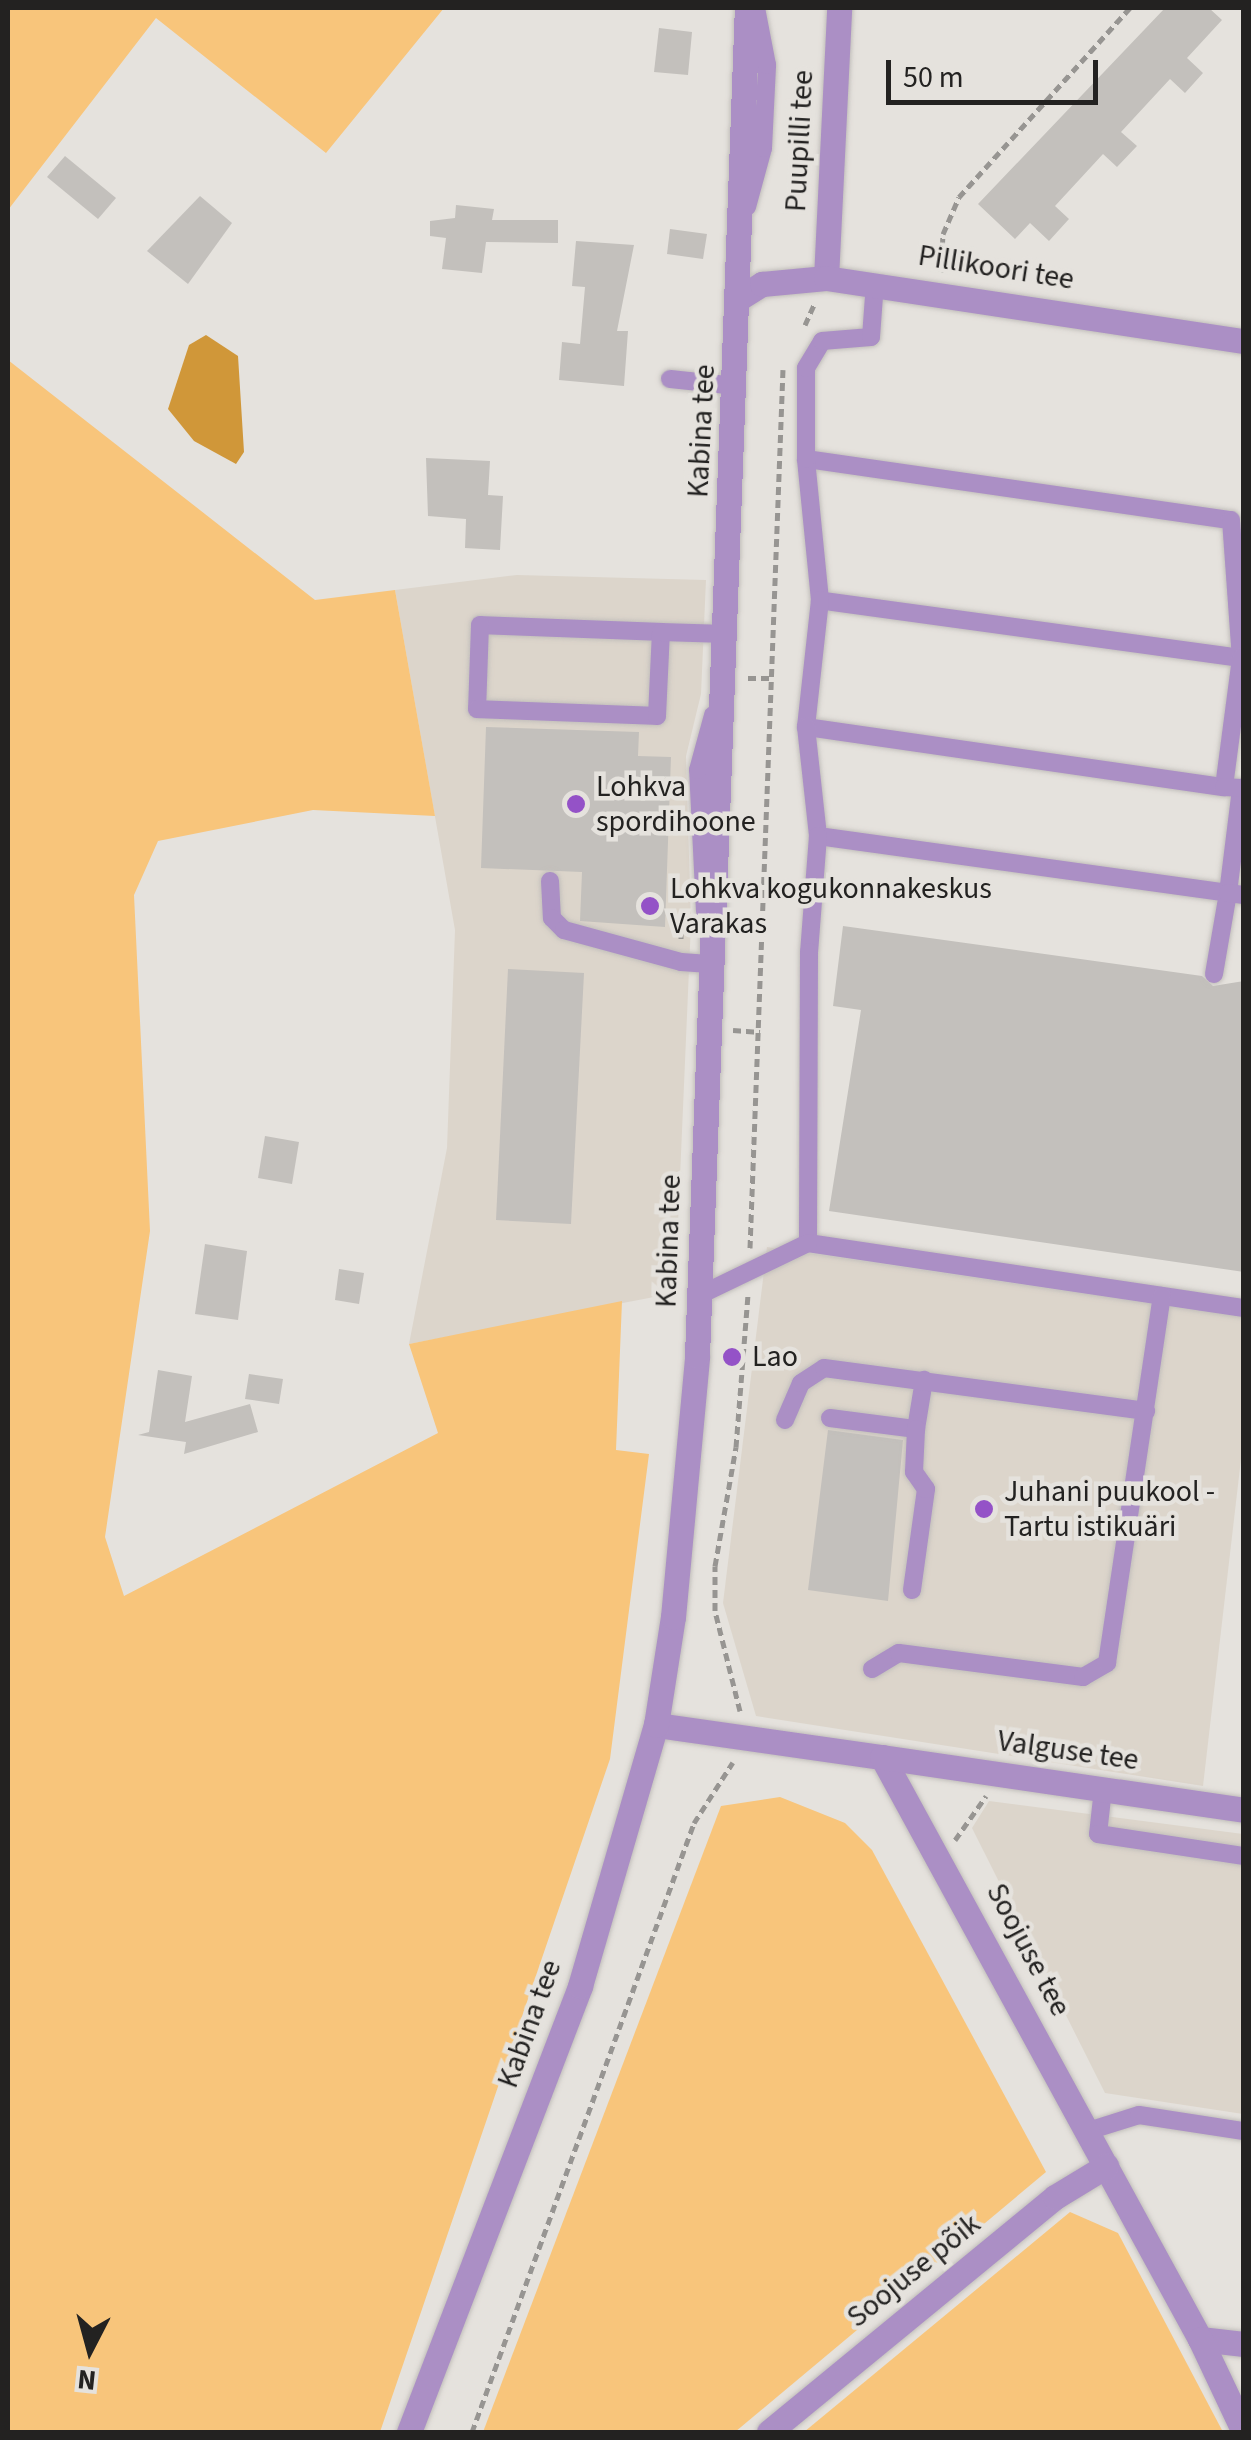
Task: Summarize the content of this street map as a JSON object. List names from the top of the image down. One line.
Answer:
{"streets":{"street":["Puupilli tee","Pillikoori tee","Kabina tee","Valguse tee","Soojuse tee","Soojuse põik"]},"crossings":[["Puupilli tee","Pillikoori tee"],["Pillikoori tee","Kabina tee"],["Valguse tee","Soojuse tee"],["Soojuse tee","Soojuse põik"]],"places":["Lohkva spordihoone","Lohkva kogukonnakeskus Varakas","Lao","Juhani puukool - Tartu istikuäri"],"scale_bar":"50 m","north":"bottom"}
